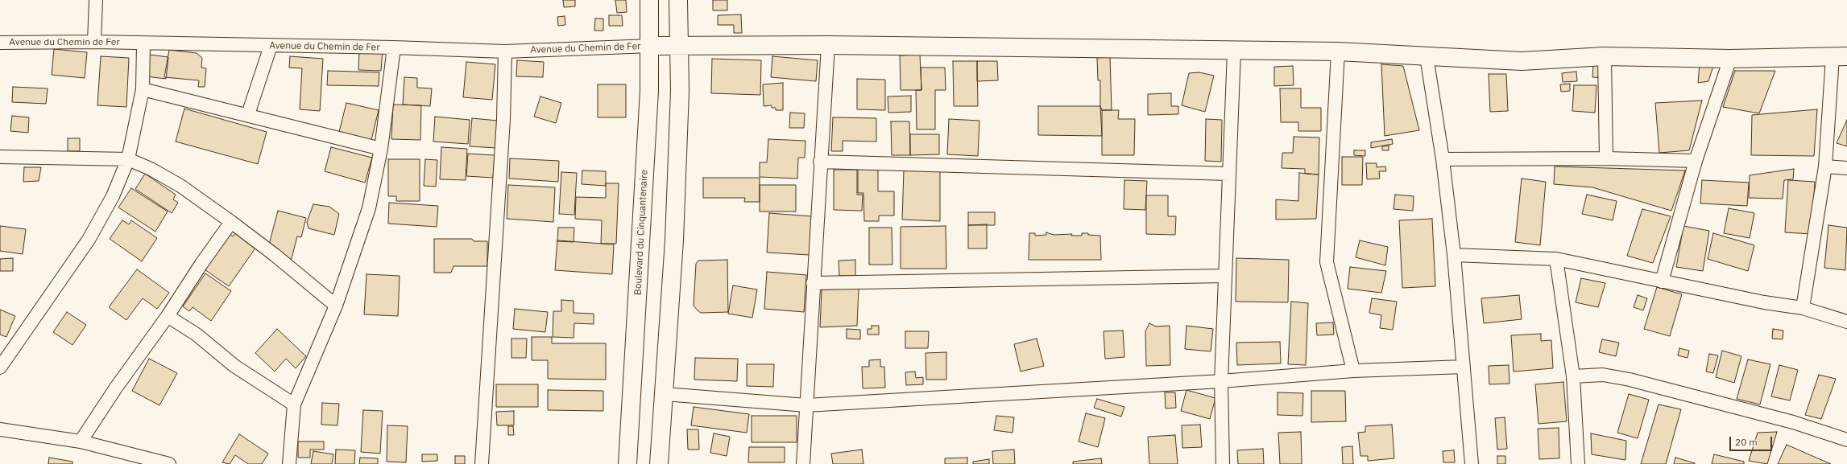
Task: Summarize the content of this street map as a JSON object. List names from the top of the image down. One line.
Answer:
{"streets":{"street":["Avenue du Chemin de Fer","Boulevard du Cinquantenaire"]},"crossings":[["Avenue du Chemin de Fer","Boulevard du Cinquantenaire"]],"scale_bar":"20 m"}
